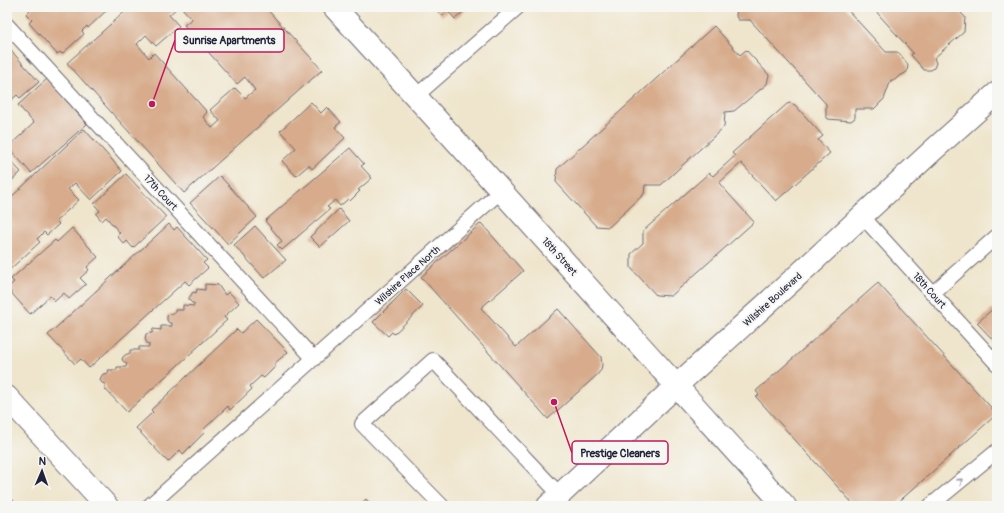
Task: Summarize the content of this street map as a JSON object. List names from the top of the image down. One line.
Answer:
{"streets":{"street":["18th Street","Wilshire Boulevard"],"lane":["17th Court","Wilshire Place North","18th Court"]},"crossings":[["17th Court","Wilshire Place North"],["18th Street","Wilshire Place North"],["18th Street","Wilshire Boulevard"],["18th Court","Wilshire Boulevard"]],"places":["Sunrise Apartments","Prestige Cleaners"],"north":"top"}
